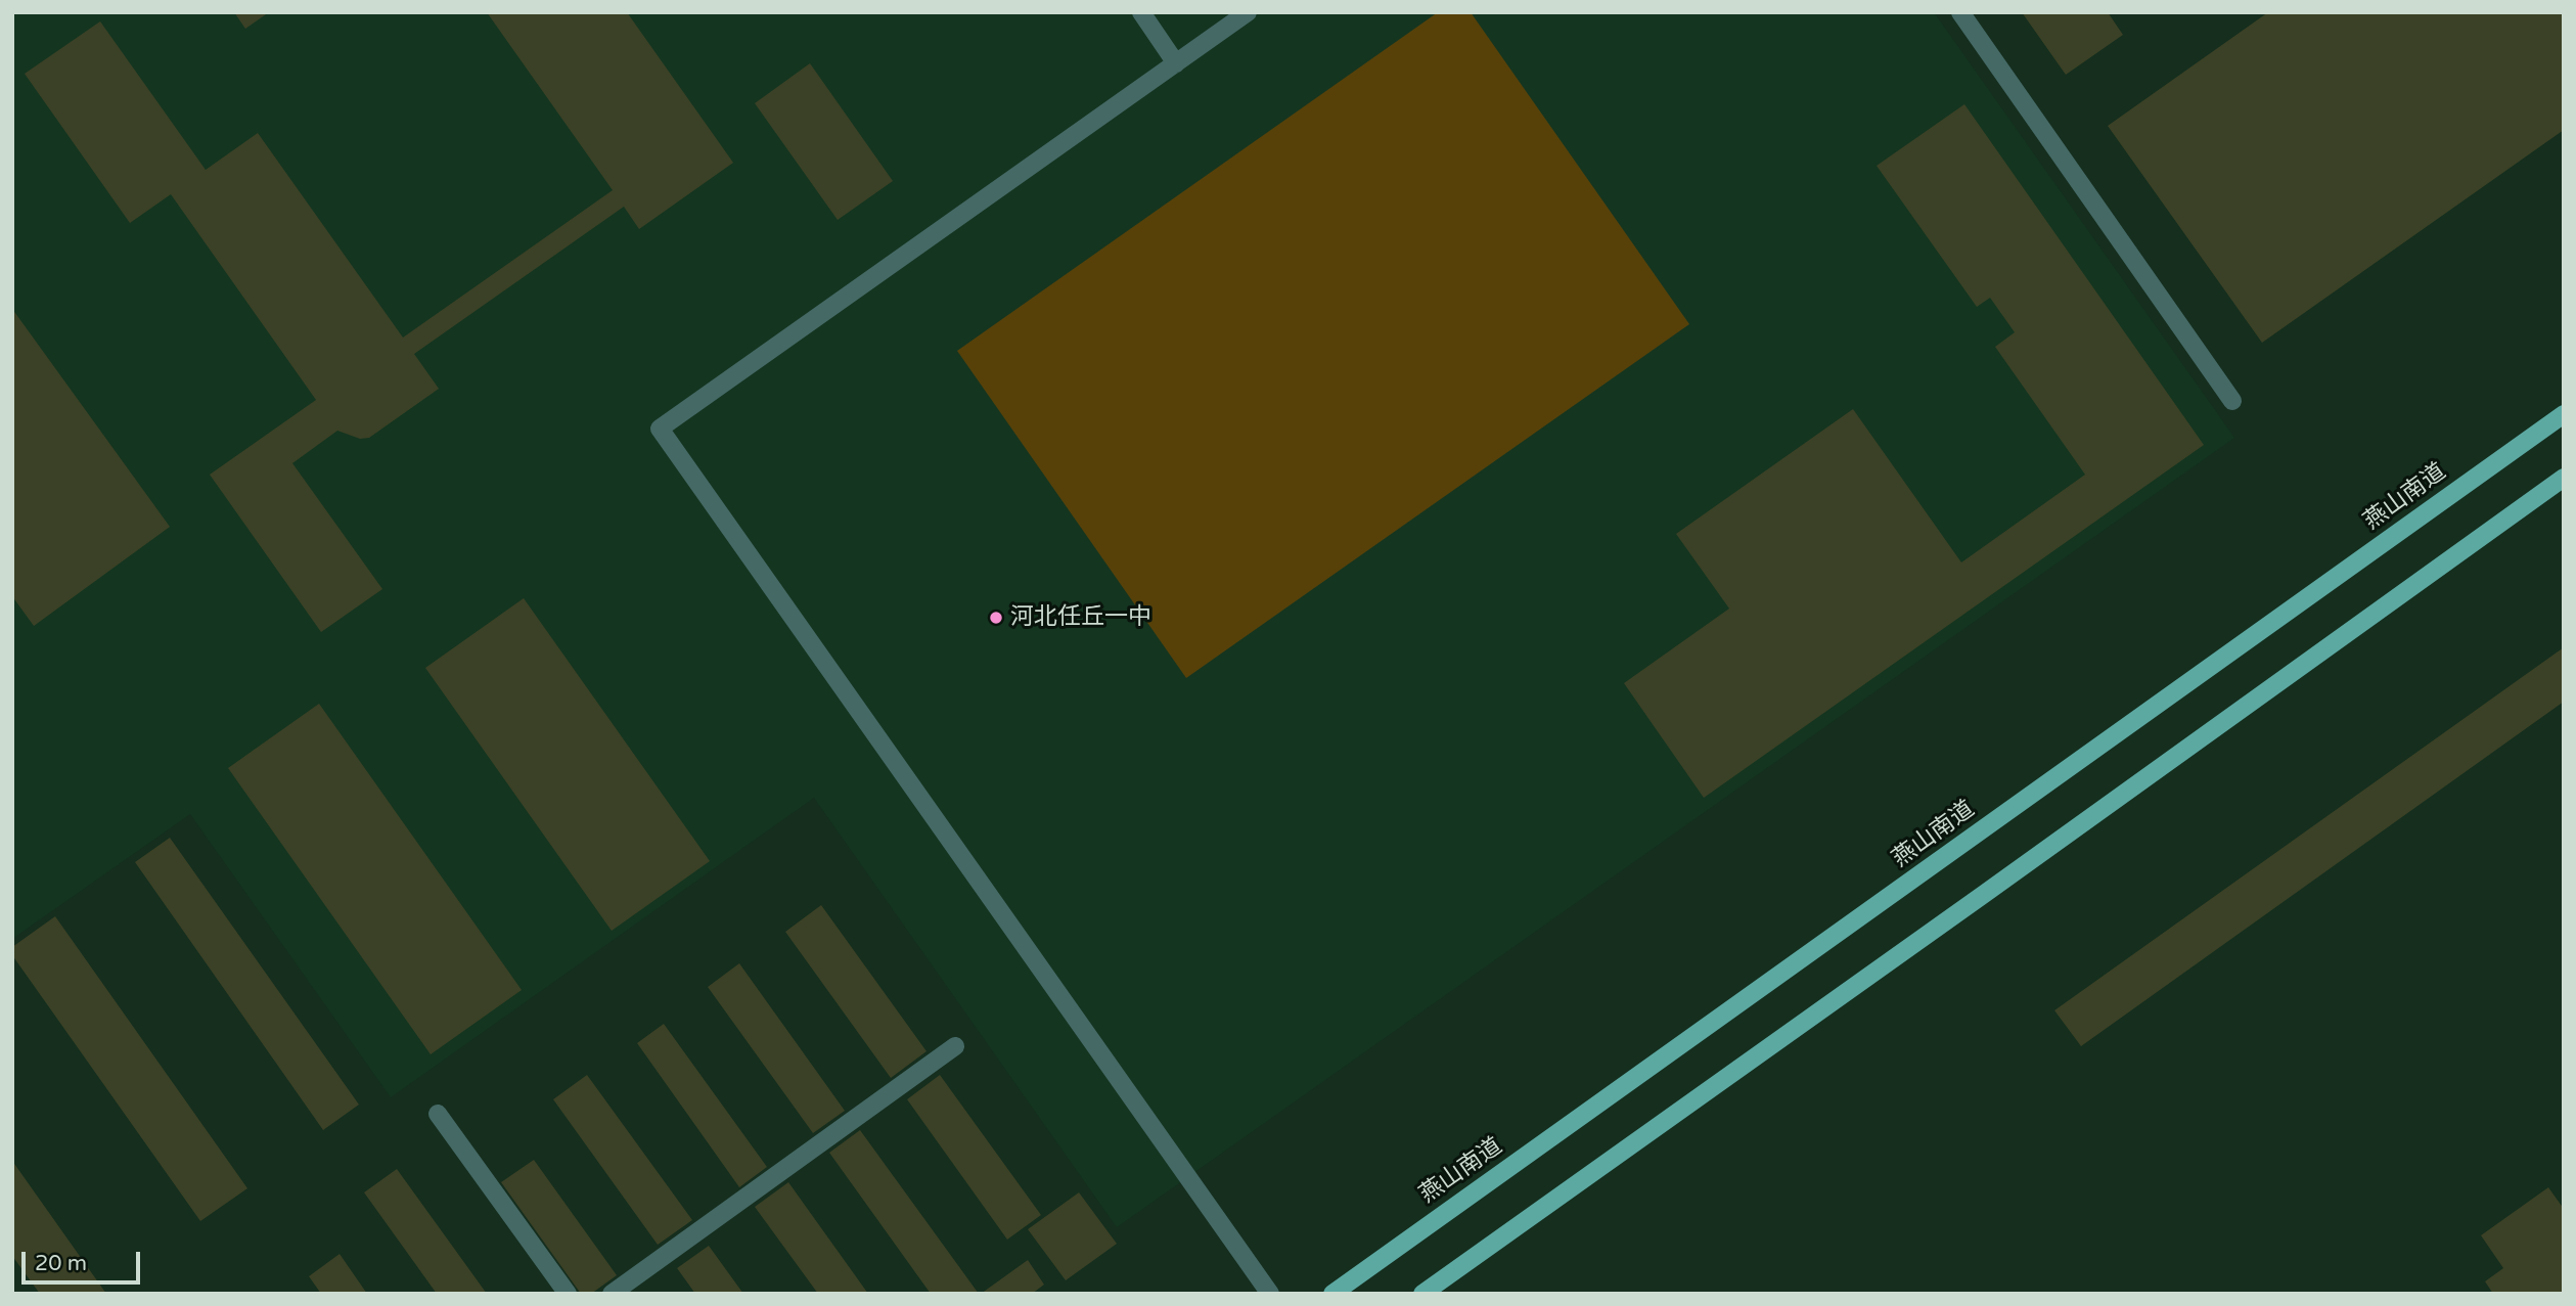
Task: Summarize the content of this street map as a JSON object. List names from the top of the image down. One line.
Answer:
{"streets":{"main road":["燕山南道"]},"places":["河北任丘一中"],"scale_bar":"20 m"}
